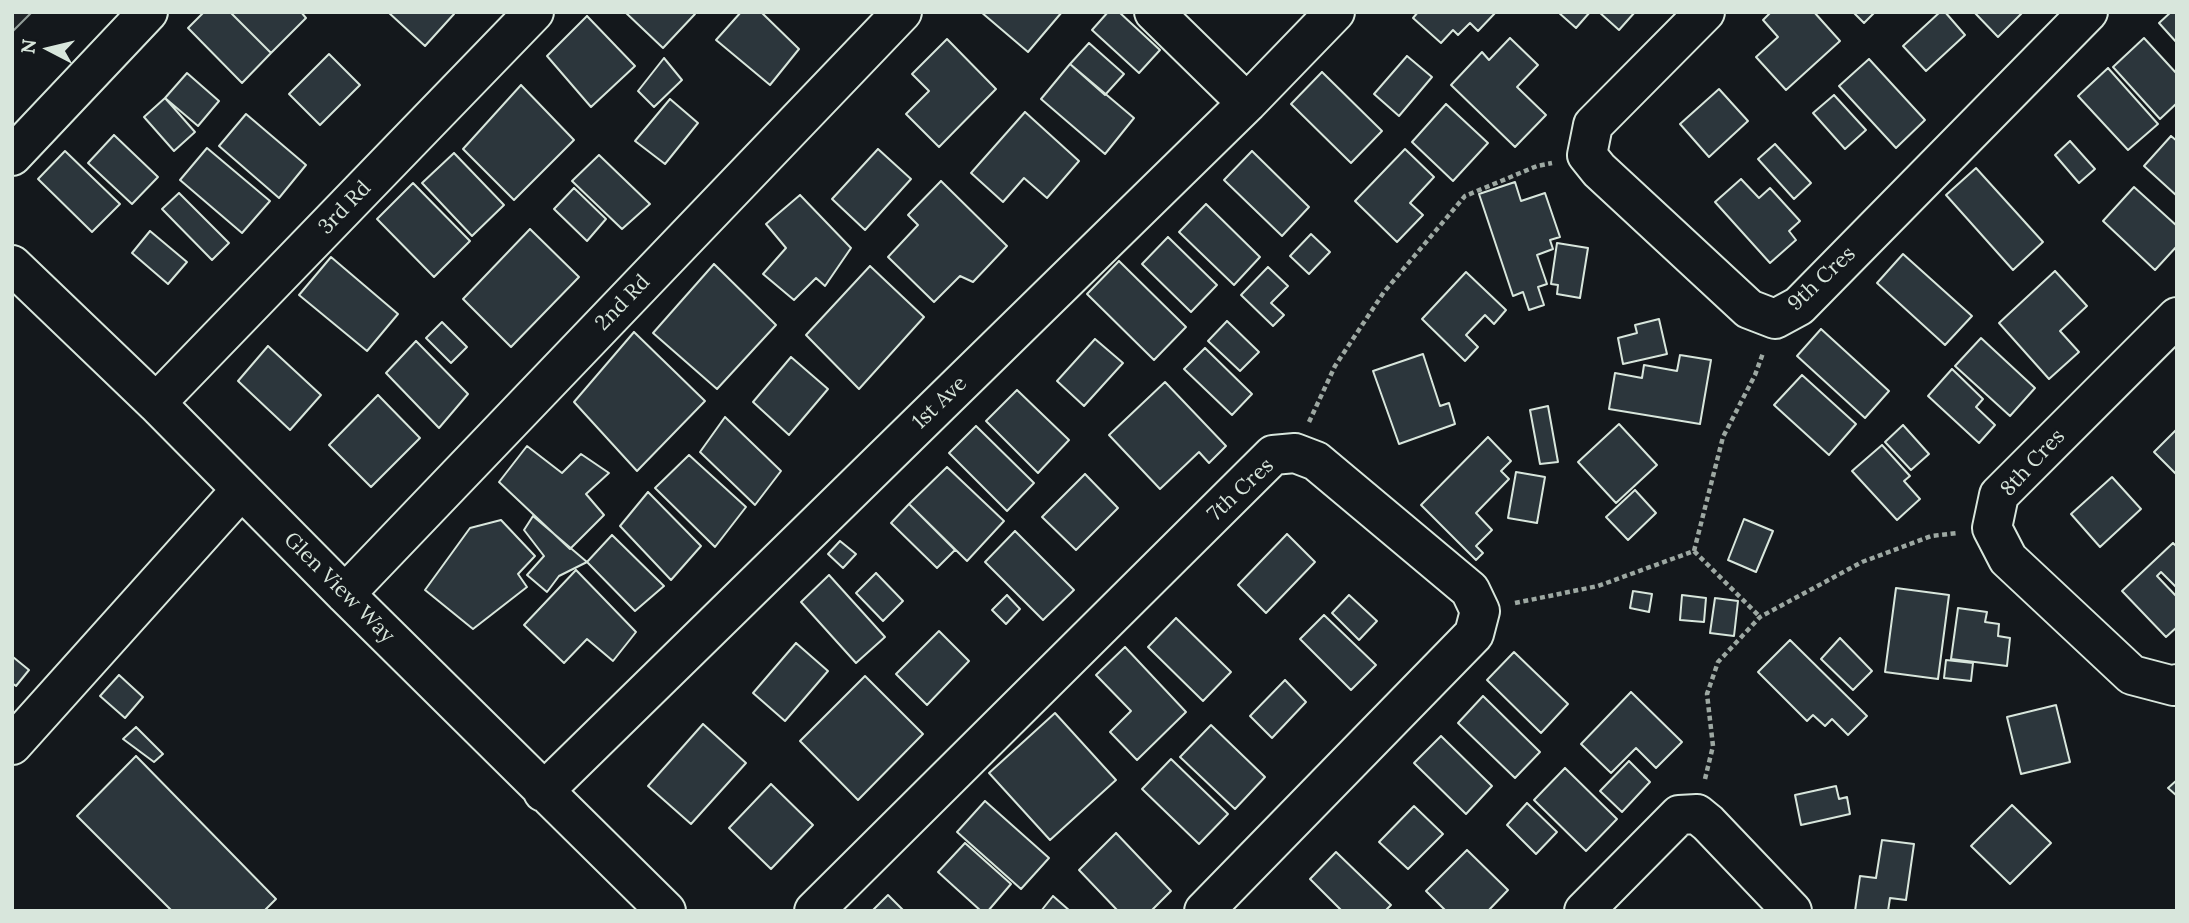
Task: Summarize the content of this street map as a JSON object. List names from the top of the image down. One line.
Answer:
{"streets":{"street":["3rd Rd","9th Cres","2nd Rd","1st Ave","8th Cres","7th Cres","Glen View Way"]},"crossings":[["3rd Rd","Glen View Way"],["2nd Rd","Glen View Way"],["1st Ave","Glen View Way"]],"north":"left"}
